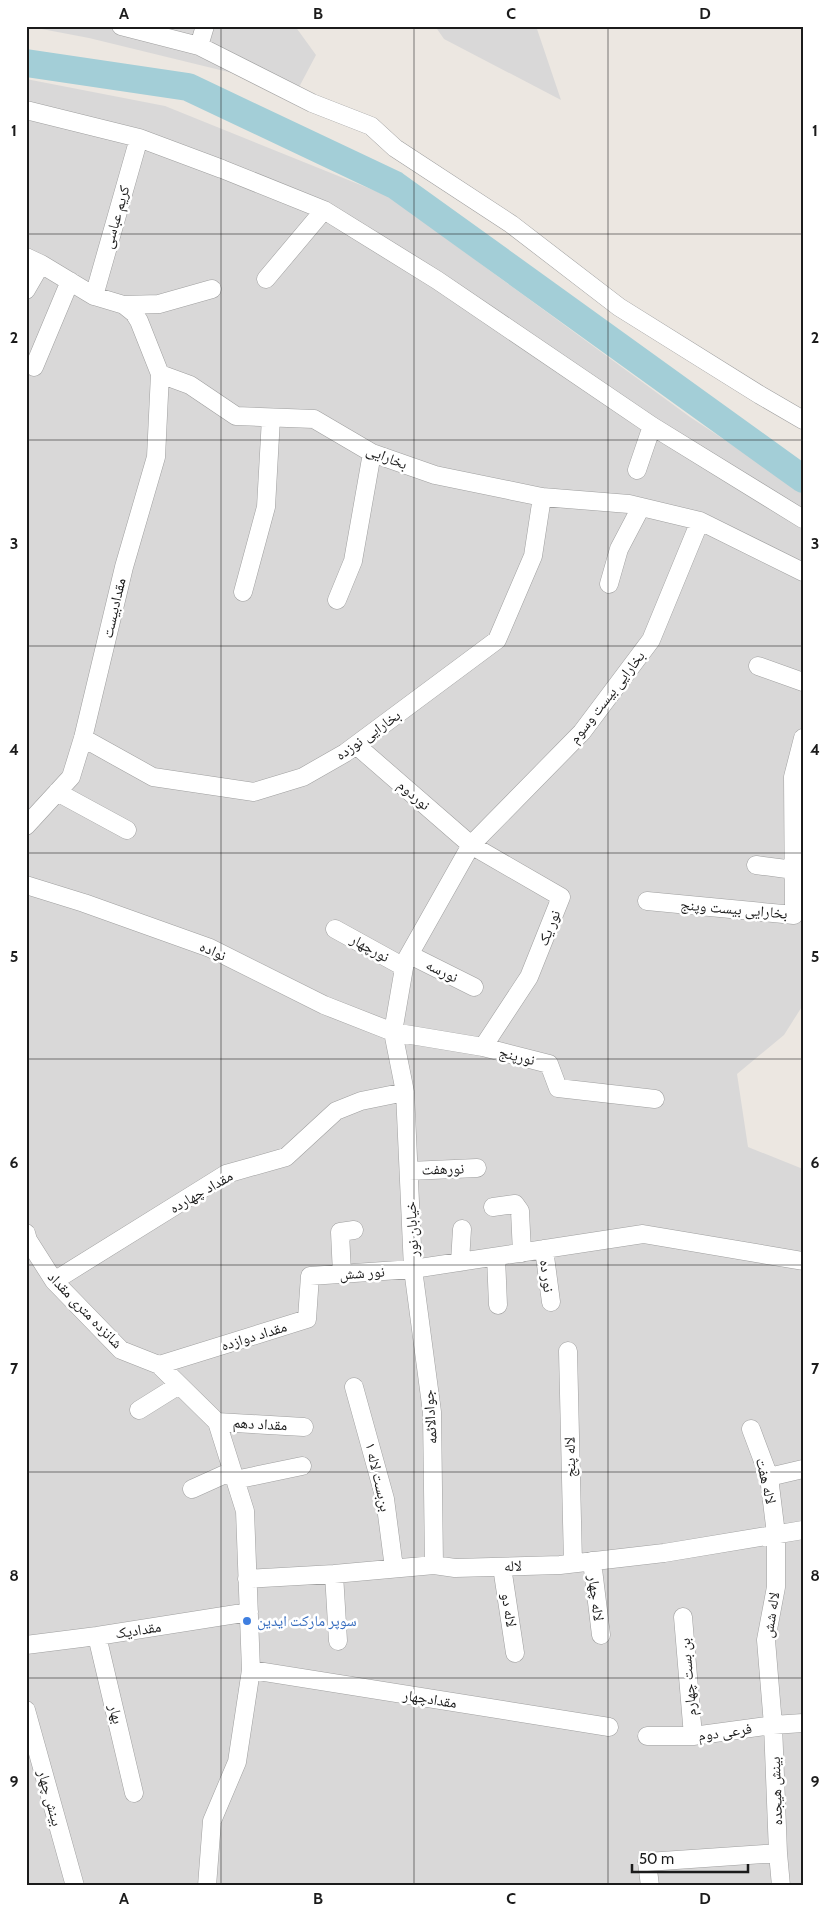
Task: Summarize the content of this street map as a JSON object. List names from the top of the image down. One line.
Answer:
{"streets":{"street":["کریم عباسی","بخارایی","مقدادبیست","بخارایی بیست وسوم","بخارایی نوزده","نوردوم","بخارایی بیست وپنج","نور یک","نورچهار","نواده","نورسه","نورپنج","نورهفت","مقداد چهارده","خیابان نور","نور شش","نور ده","شانزده متری مقداد","مقداد دوازده","جوادالائمه","مقداد دهم","لاله پنج","بن‌بست لاله ۱","لاله هفت","لاله","لاله چهار","لاله دو","لاله شش","مقدادیک","بن بست چهارم","مقدادچهار","بهار","فرعی دوم","بینش هیجده","بینش چهار"]},"crossings":[["بخارایی","مقدادبیست"],["بخارایی","بخارایی بیست وسوم"],["بخارایی","بخارایی نوزده"],["مقدادبیست","بخارایی نوزده"],["بخارایی بیست وسوم","نوردوم"],["بخارایی بیست وسوم","نور یک"],["بخارایی بیست وسوم","خیابان نور"],["بخارایی نوزده","نوردوم"],["نوردوم","نور یک"],["نوردوم","خیابان نور"],["نور یک","نورپنج"],["نور یک","خیابان نور"],["نورچهار","نورسه"],["نورچهار","خیابان نور"],["نواده","نورپنج"],["نواده","خیابان نور"],["نورسه","خیابان نور"],["نورپنج","خیابان نور"],["نورهفت","خیابان نور"],["مقداد چهارده","خیابان نور"],["مقداد چهارده","شانزده متری مقداد"],["خیابان نور","نور شش"],["خیابان نور","نور ده"],["خیابان نور","جوادالائمه"],["نور شش","مقداد دوازده"],["نور شش","جوادالائمه"],["شانزده متری مقداد","مقداد دوازده"],["شانزده متری مقداد","مقداد دهم"],["شانزده متری مقداد","لاله"],["شانزده متری مقداد","مقدادیک"],["شانزده متری مقداد","مقدادچهار"],["جوادالائمه","لاله"],["لاله پنج","لاله"],["بن‌بست لاله ۱","لاله"],["لاله هفت","لاله"],["لاله هفت","لاله شش"],["لاله","لاله چهار"],["لاله","لاله دو"],["لاله","لاله شش"],["لاله شش","فرعی دوم"],["لاله شش","بینش هیجده"],["مقدادیک","بهار"],["بن بست چهارم","فرعی دوم"],["فرعی دوم","بینش هیجده"]],"places":["سوپر مارکت ایدین"],"scale_bar":"50 m","grid":{"columns":["A","B","C","D"],"rows":["1","2","3","4","5","6","7","8","9"]}}
